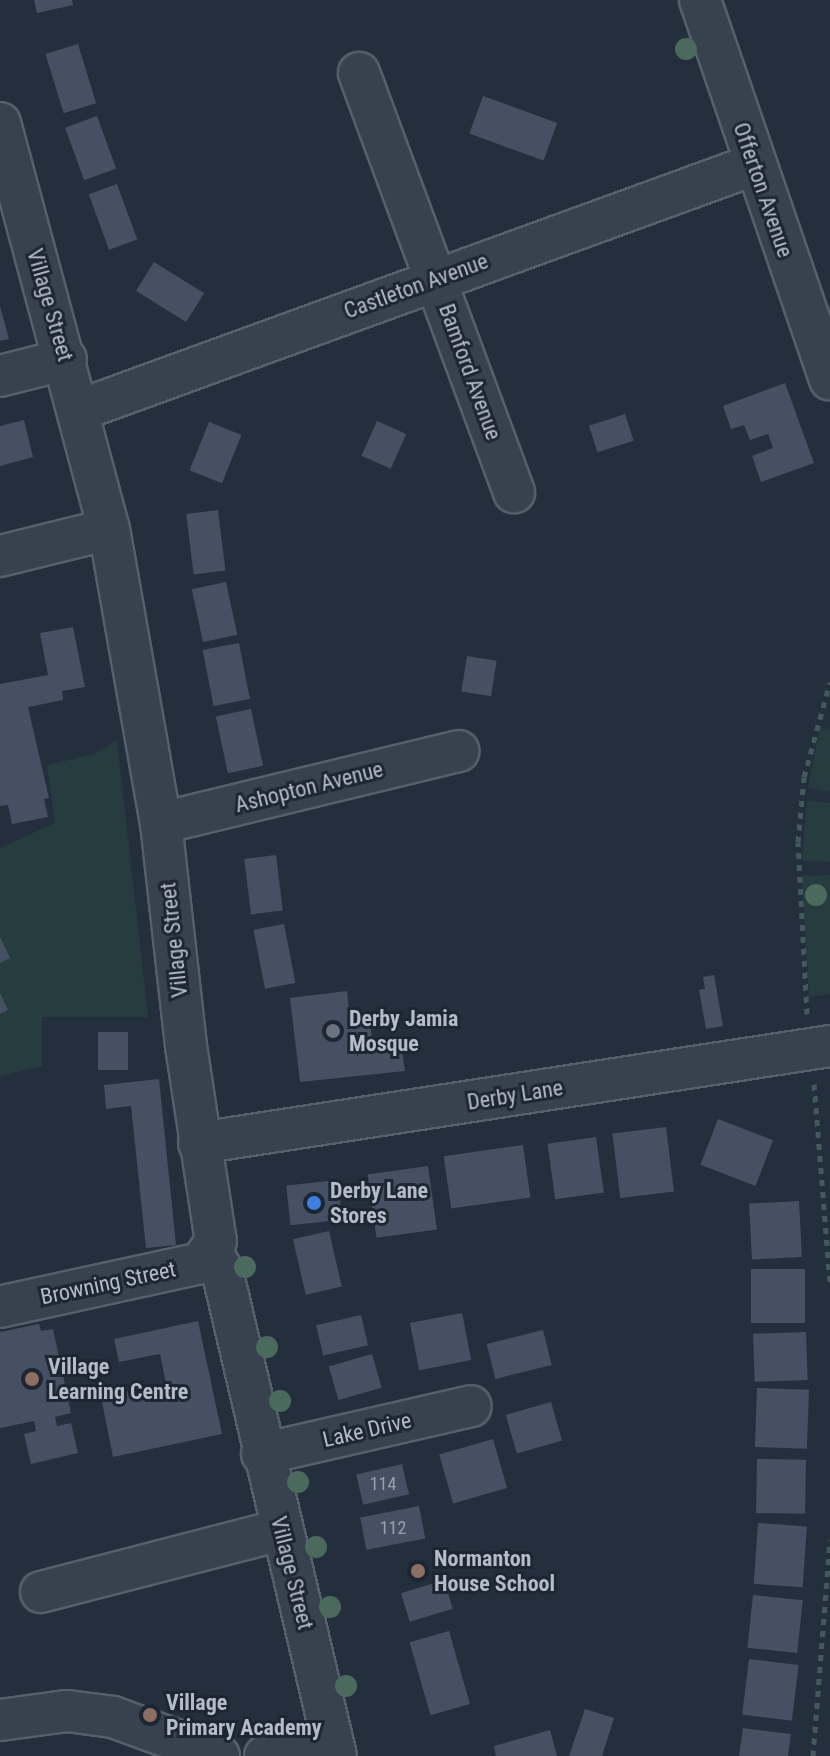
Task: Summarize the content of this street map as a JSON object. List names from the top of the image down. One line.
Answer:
{"streets":{"street":["Offerton Avenue","Castleton Avenue","Village Street","Bamford Avenue","Ashopton Avenue","Derby Lane","Browning Street","Lake Drive"]},"crossings":[["Offerton Avenue","Castleton Avenue"],["Castleton Avenue","Village Street"],["Castleton Avenue","Bamford Avenue"],["Village Street","Ashopton Avenue"],["Village Street","Derby Lane"],["Village Street","Browning Street"],["Village Street","Lake Drive"]],"places":["Derby Jamia Mosque","Derby Lane Stores","Village Learning Centre","Normanton House School","Village Primary Academy"],"house_numbers":["114","112"]}
